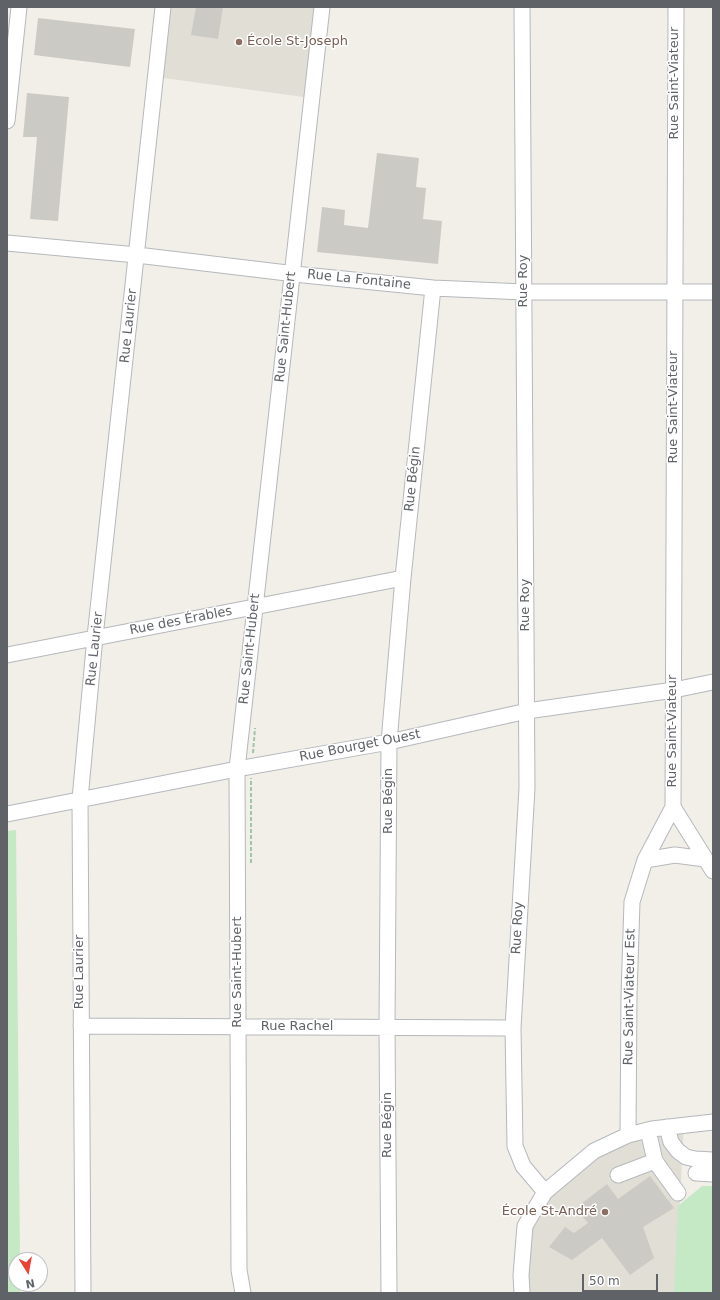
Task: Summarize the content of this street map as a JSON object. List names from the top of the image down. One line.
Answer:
{"streets":{"street":["Rue Saint-Viateur","Rue La Fontaine","Rue Roy","Rue Laurier","Rue Saint-Hubert","Rue Bégin","Rue des Érables","Rue Bourget Ouest","Rue Saint-Viateur Est","Rue Rachel"]},"crossings":[["Rue Saint-Viateur","Rue La Fontaine"],["Rue Saint-Viateur","Rue Bourget Ouest"],["Rue Saint-Viateur","Rue Saint-Viateur Est"],["Rue La Fontaine","Rue Roy"],["Rue La Fontaine","Rue Laurier"],["Rue La Fontaine","Rue Saint-Hubert"],["Rue La Fontaine","Rue Bégin"],["Rue Roy","Rue Bourget Ouest"],["Rue Roy","Rue Rachel"],["Rue Laurier","Rue des Érables"],["Rue Laurier","Rue Bourget Ouest"],["Rue Laurier","Rue Rachel"],["Rue Saint-Hubert","Rue des Érables"],["Rue Saint-Hubert","Rue Bourget Ouest"],["Rue Saint-Hubert","Rue Rachel"],["Rue Bégin","Rue des Érables"],["Rue Bégin","Rue Bourget Ouest"],["Rue Bégin","Rue Rachel"]],"places":["École St-Joseph","École St-André"],"scale_bar":"50 m","north":"bottom"}
